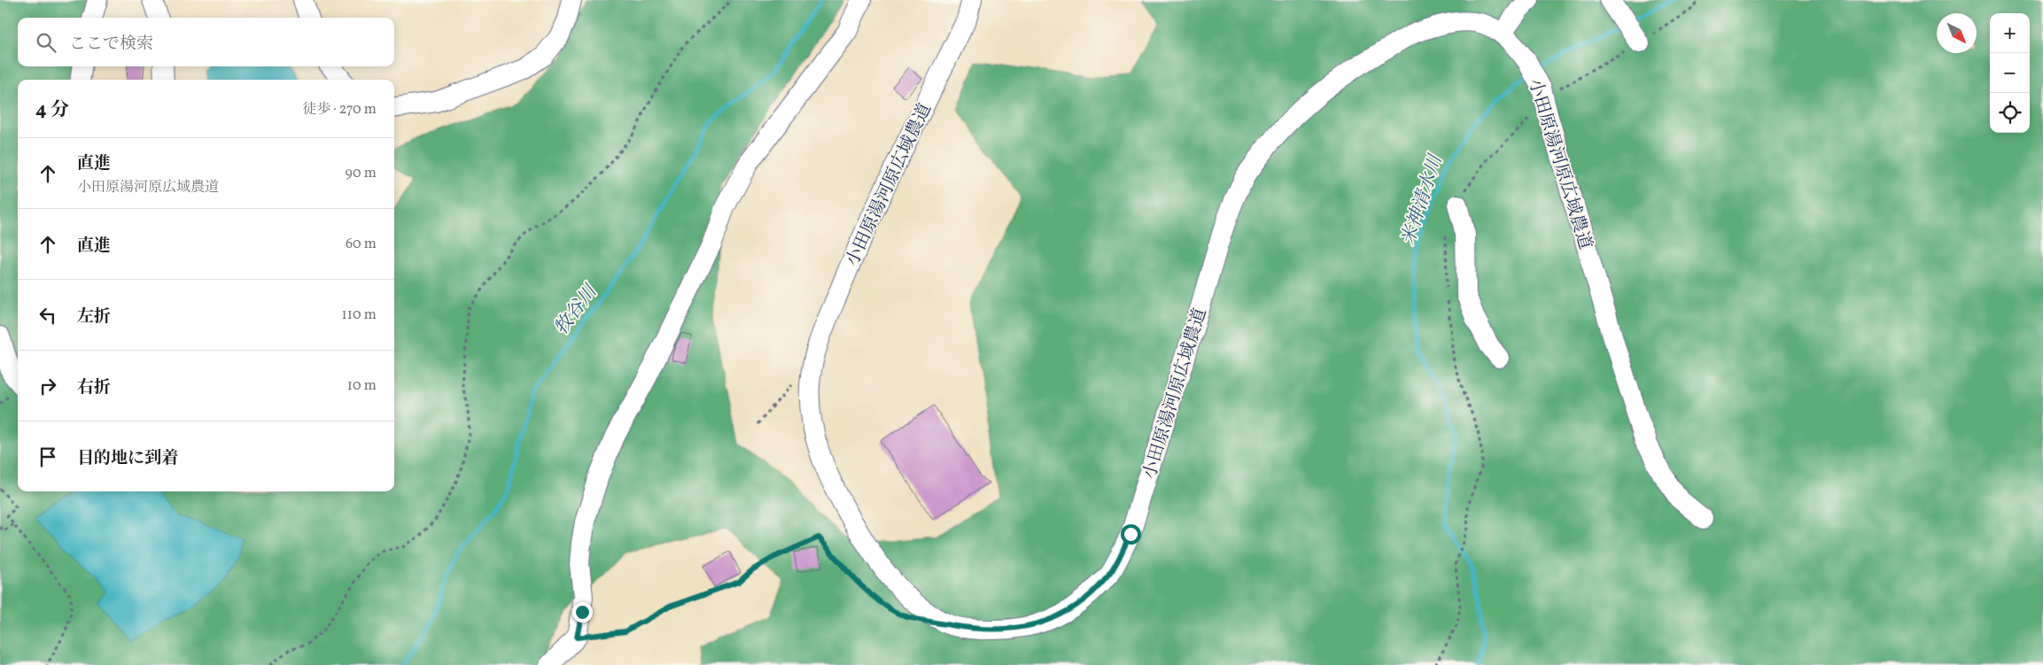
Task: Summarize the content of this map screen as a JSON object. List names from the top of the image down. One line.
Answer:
{"streets":{"street":["小田原湯河原広域農道"]},"water":["米神清水川","牧谷川"],"north":"bottom right","page":{"map_buttons":["+","−"],"search":"ここで検索","heading":["4 分","徒歩 · 270 m"],"list":[["直進","小田原湯河原広域農道","90 m"],["直進","60 m"],["左折","110 m"],["右折","10 m"],"目的地に到着"]}}
